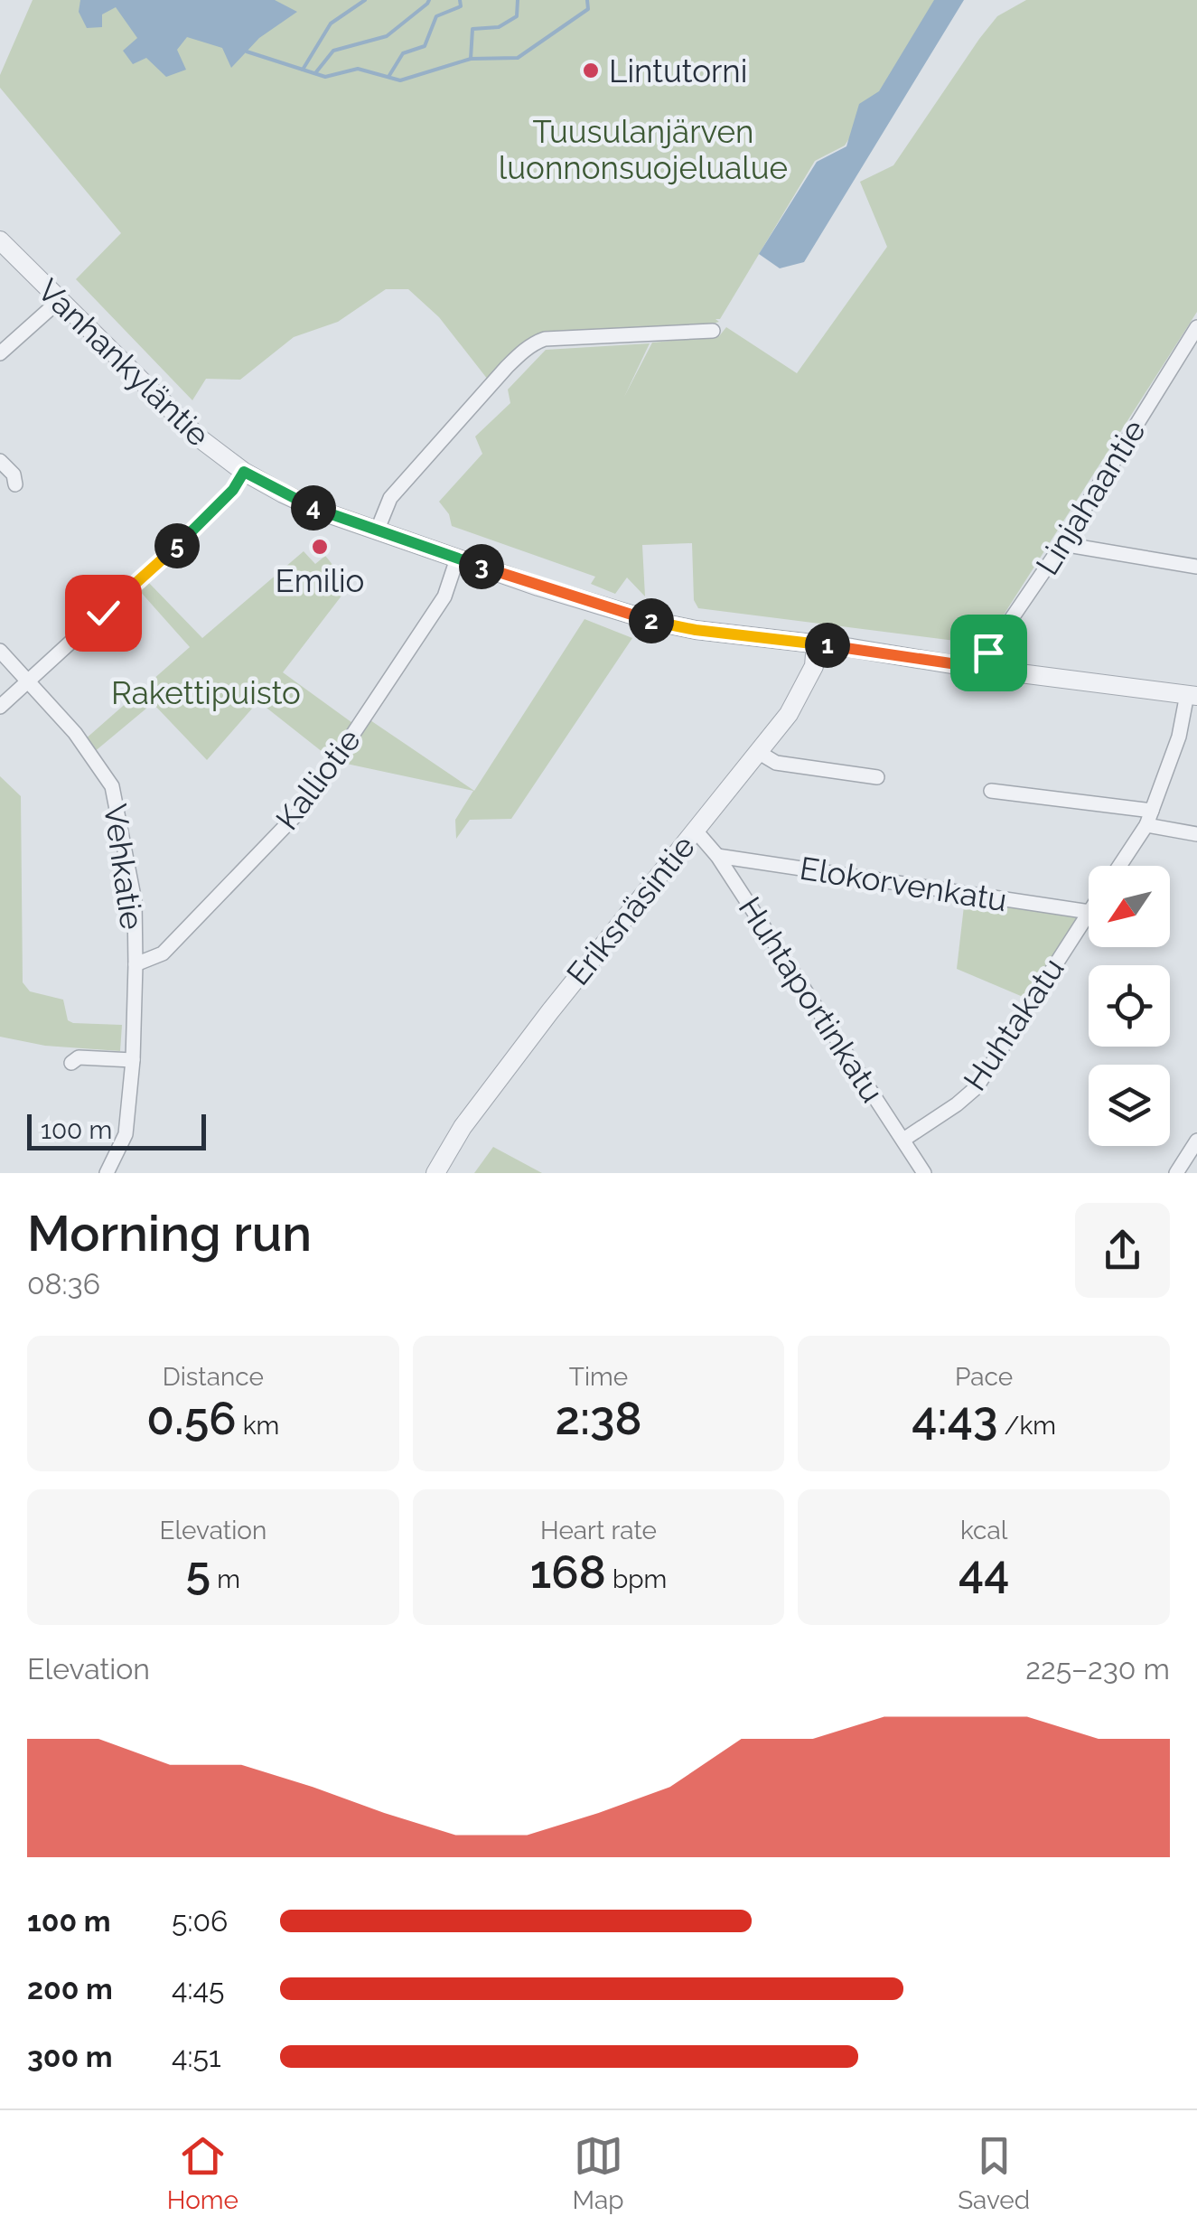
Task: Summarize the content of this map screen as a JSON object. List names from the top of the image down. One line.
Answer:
{"streets":{"street":["Vanhankyläntie","Linjahaantie","Kalliotie","Vehkatie","Elokorvenkatu","Eriksnäsintie","Huhtaportinkatu","Huhtakatu"]},"crossings":[["Vanhankyläntie","Linjahaantie"],["Vanhankyläntie","Kalliotie"],["Vanhankyläntie","Eriksnäsintie"],["Kalliotie","Vehkatie"],["Elokorvenkatu","Huhtaportinkatu"],["Eriksnäsintie","Huhtaportinkatu"],["Huhtaportinkatu","Huhtakatu"]],"parks":["Tuusulanjärven luonnonsuojelualue","Rakettipuisto"],"places":["Lintutorni","Emilio"],"scale_bar":"100 m","north":"bottom left","page":{"pins":["4","5","3","2","1"],"scale":"100 m","heading":["Morning run","08:36"],"stats":[["Distance","0.56 km"],["Time","2:38"],["Pace","4:43 /km"],["Elevation","5 m"],["Heart rate","168 bpm"],["kcal","44"]],"chart":["Elevation","225–230 m"],"list":[{"name":"100 m","note":"5:06"},{"name":"200 m","note":"4:45"},{"name":"300 m","note":"4:51"}],"tabs":["Home","Map","Saved"]}}
